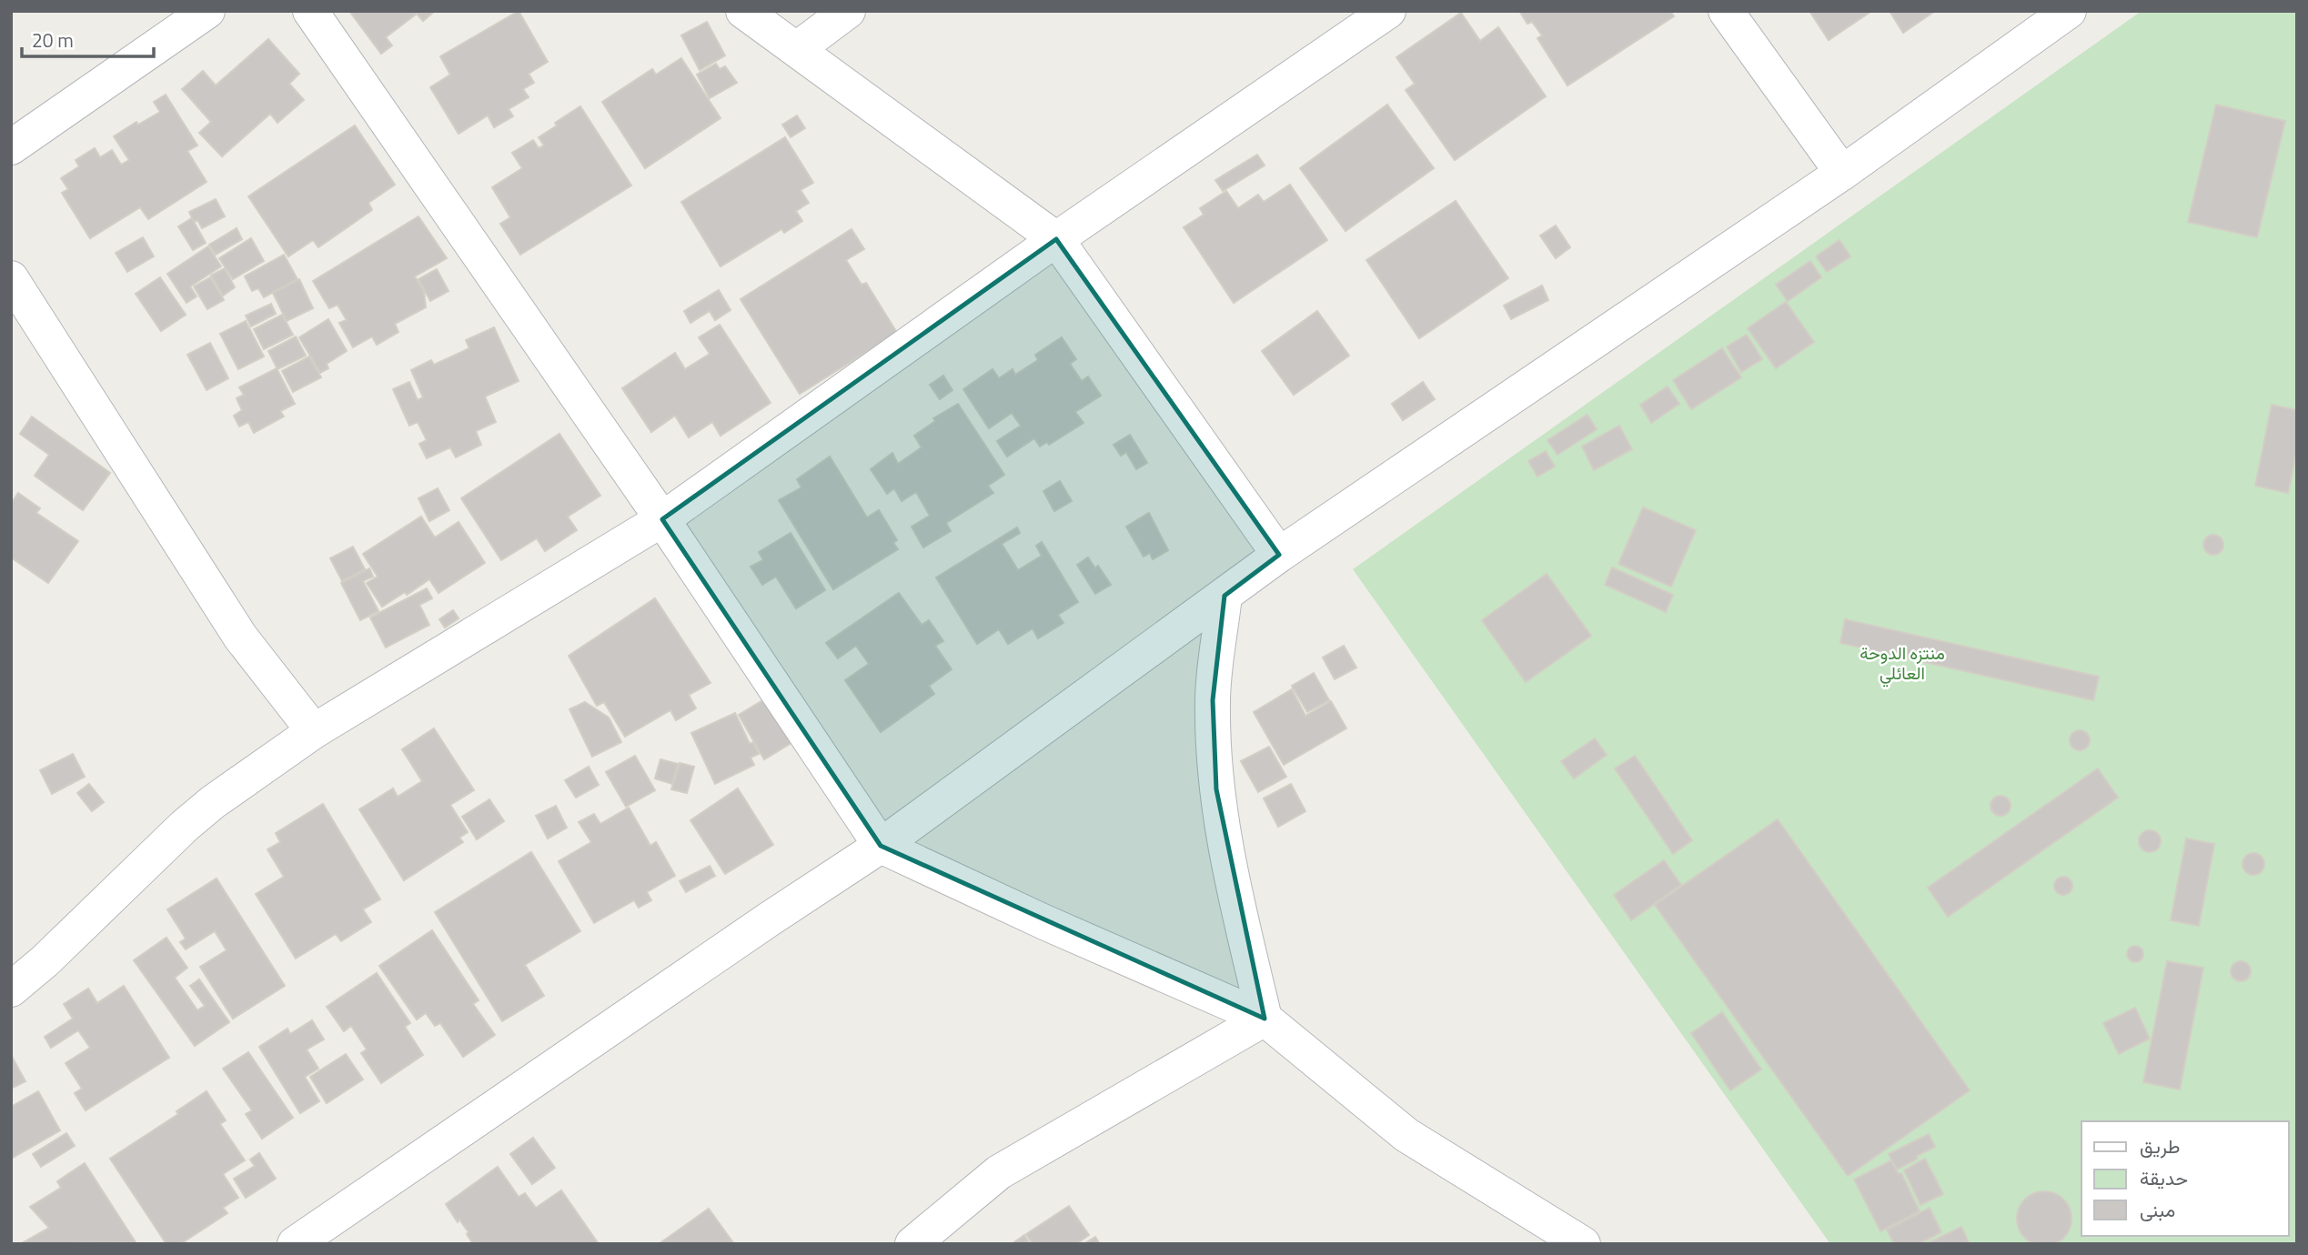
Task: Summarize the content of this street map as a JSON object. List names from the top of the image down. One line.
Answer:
{"parks":["منتزه الدوحة العائلي"],"legend":["طريق","حديقة","مبنى"],"scale_bar":"20 m"}
